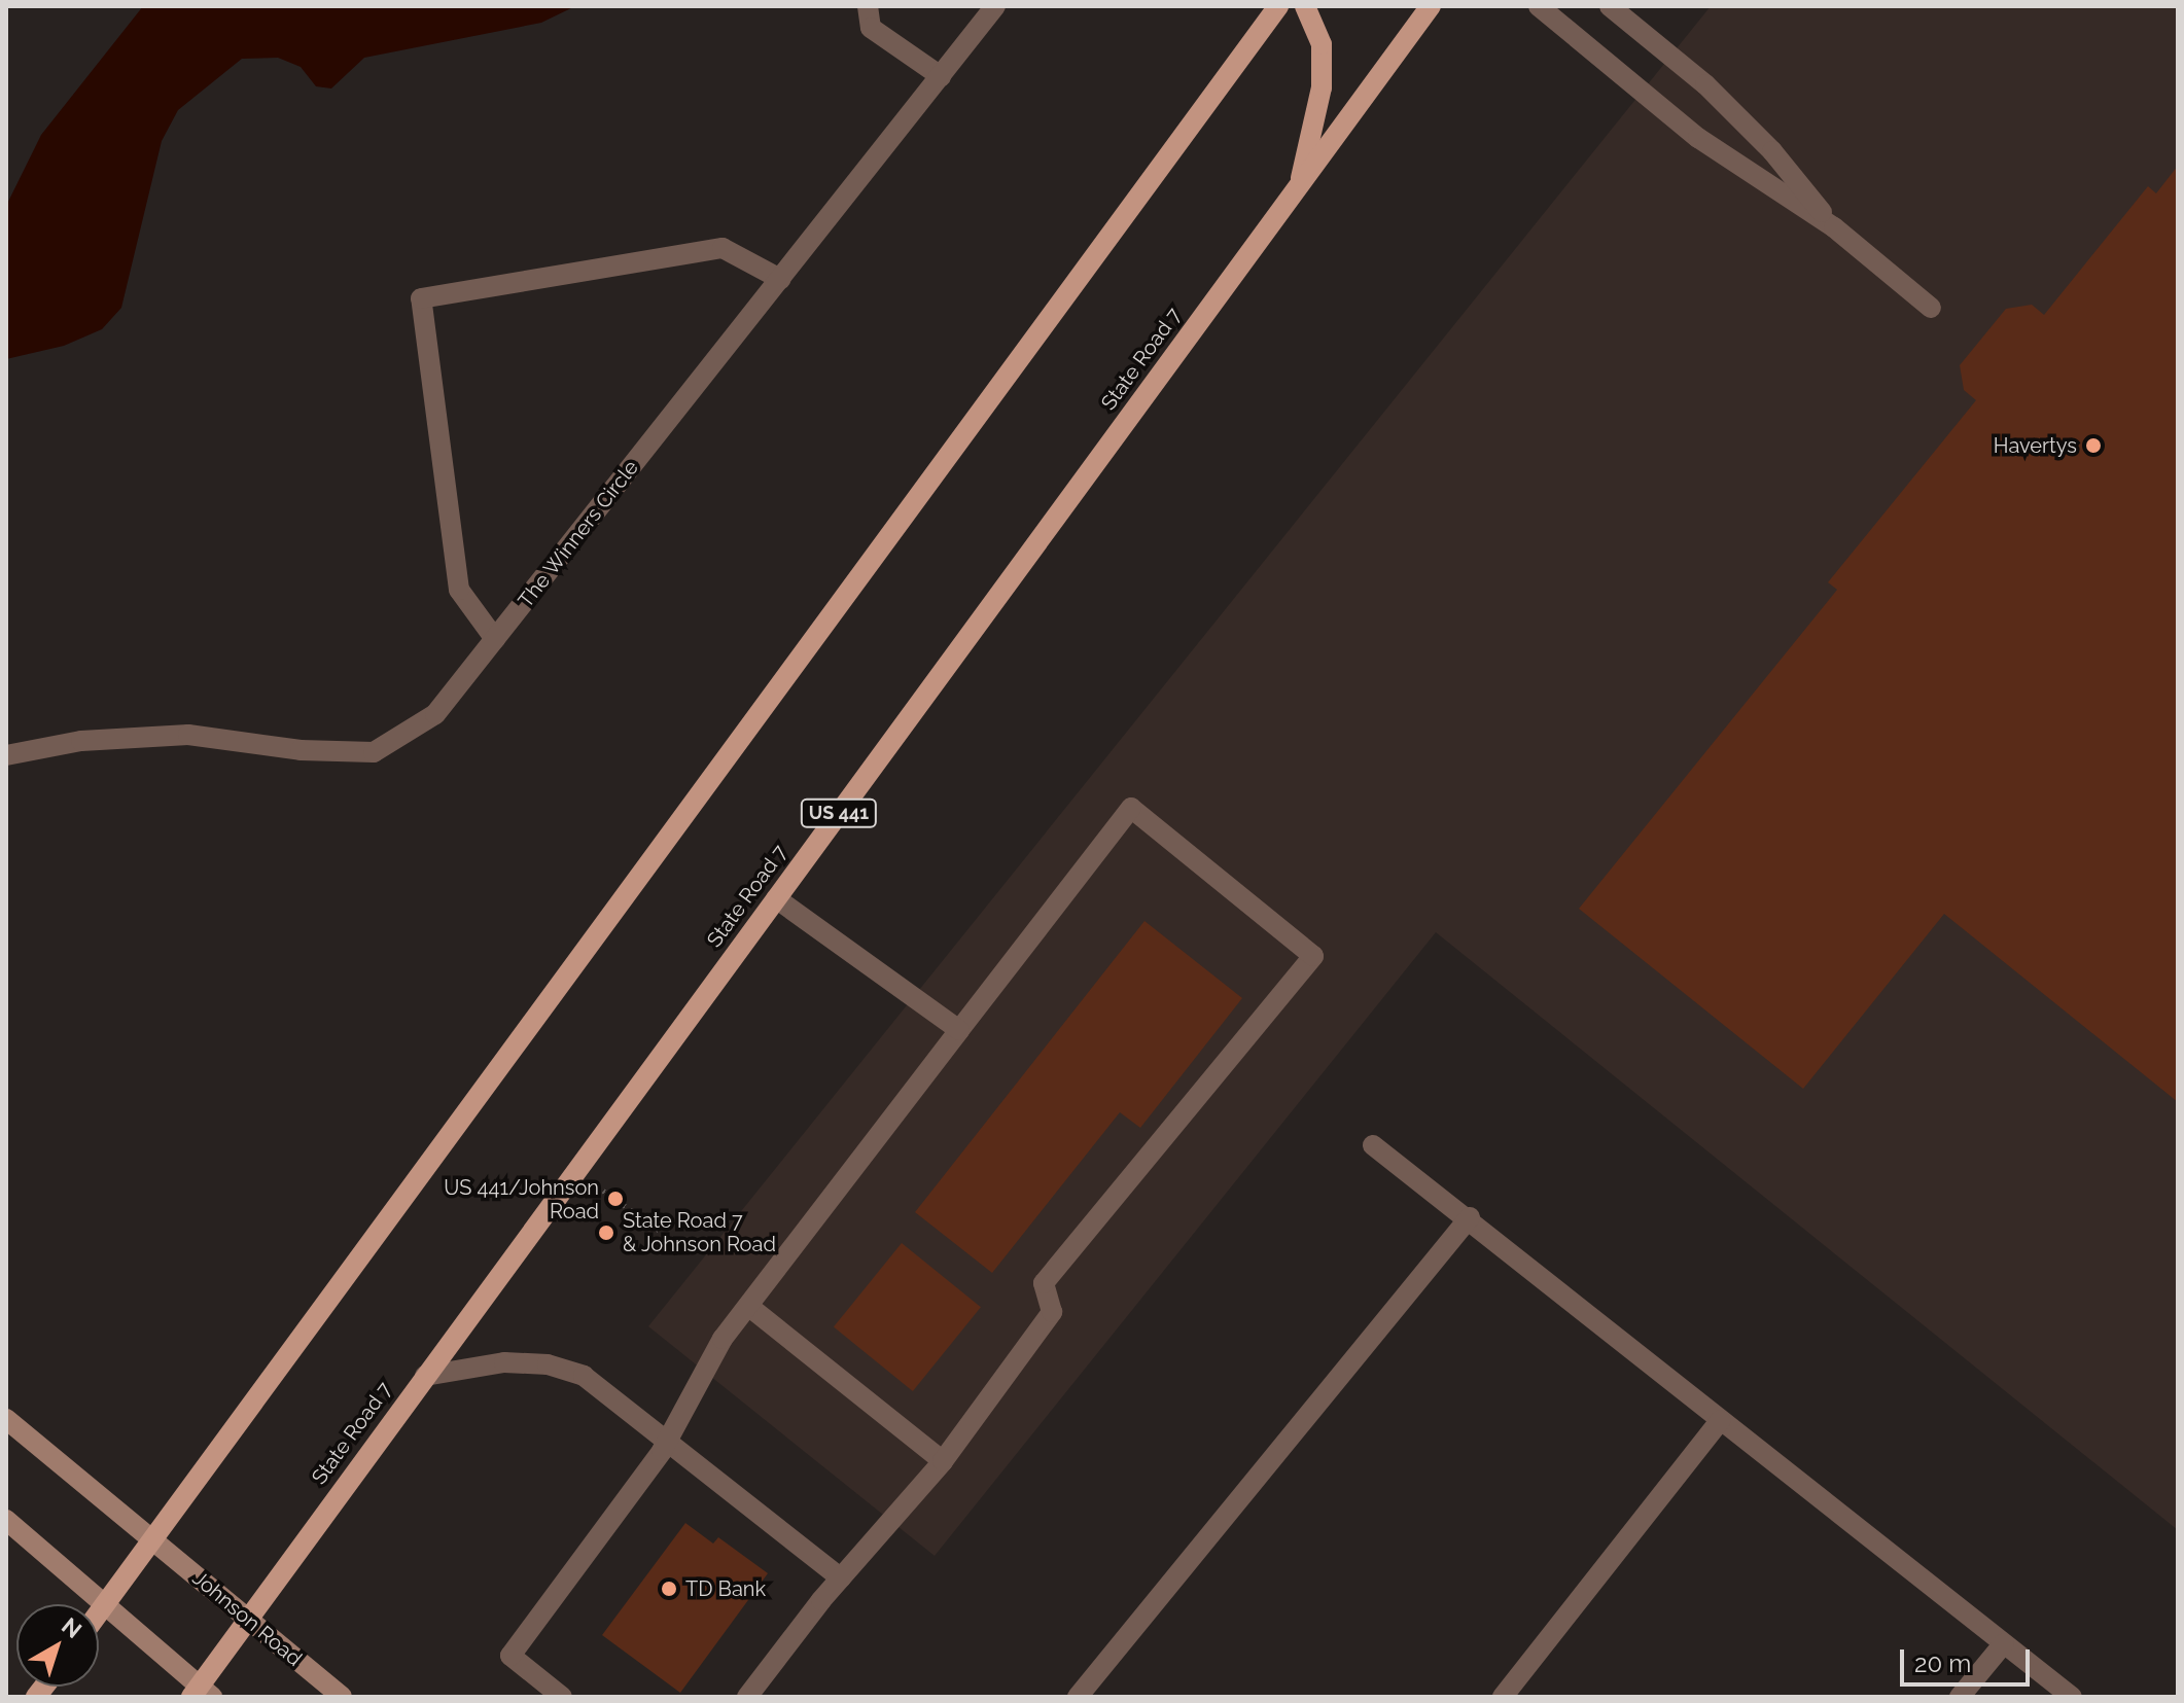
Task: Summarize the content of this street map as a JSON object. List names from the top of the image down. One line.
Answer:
{"streets":{"main road":["State Road 7","US 441"],"street":["The Winners Circle","Johnson Road"]},"crossings":[["State Road 7","Johnson Road"]],"places":["Havertys","US 441/Johnson Road","State Road 7 & Johnson Road","TD Bank"],"scale_bar":"20 m","north":"top right"}
